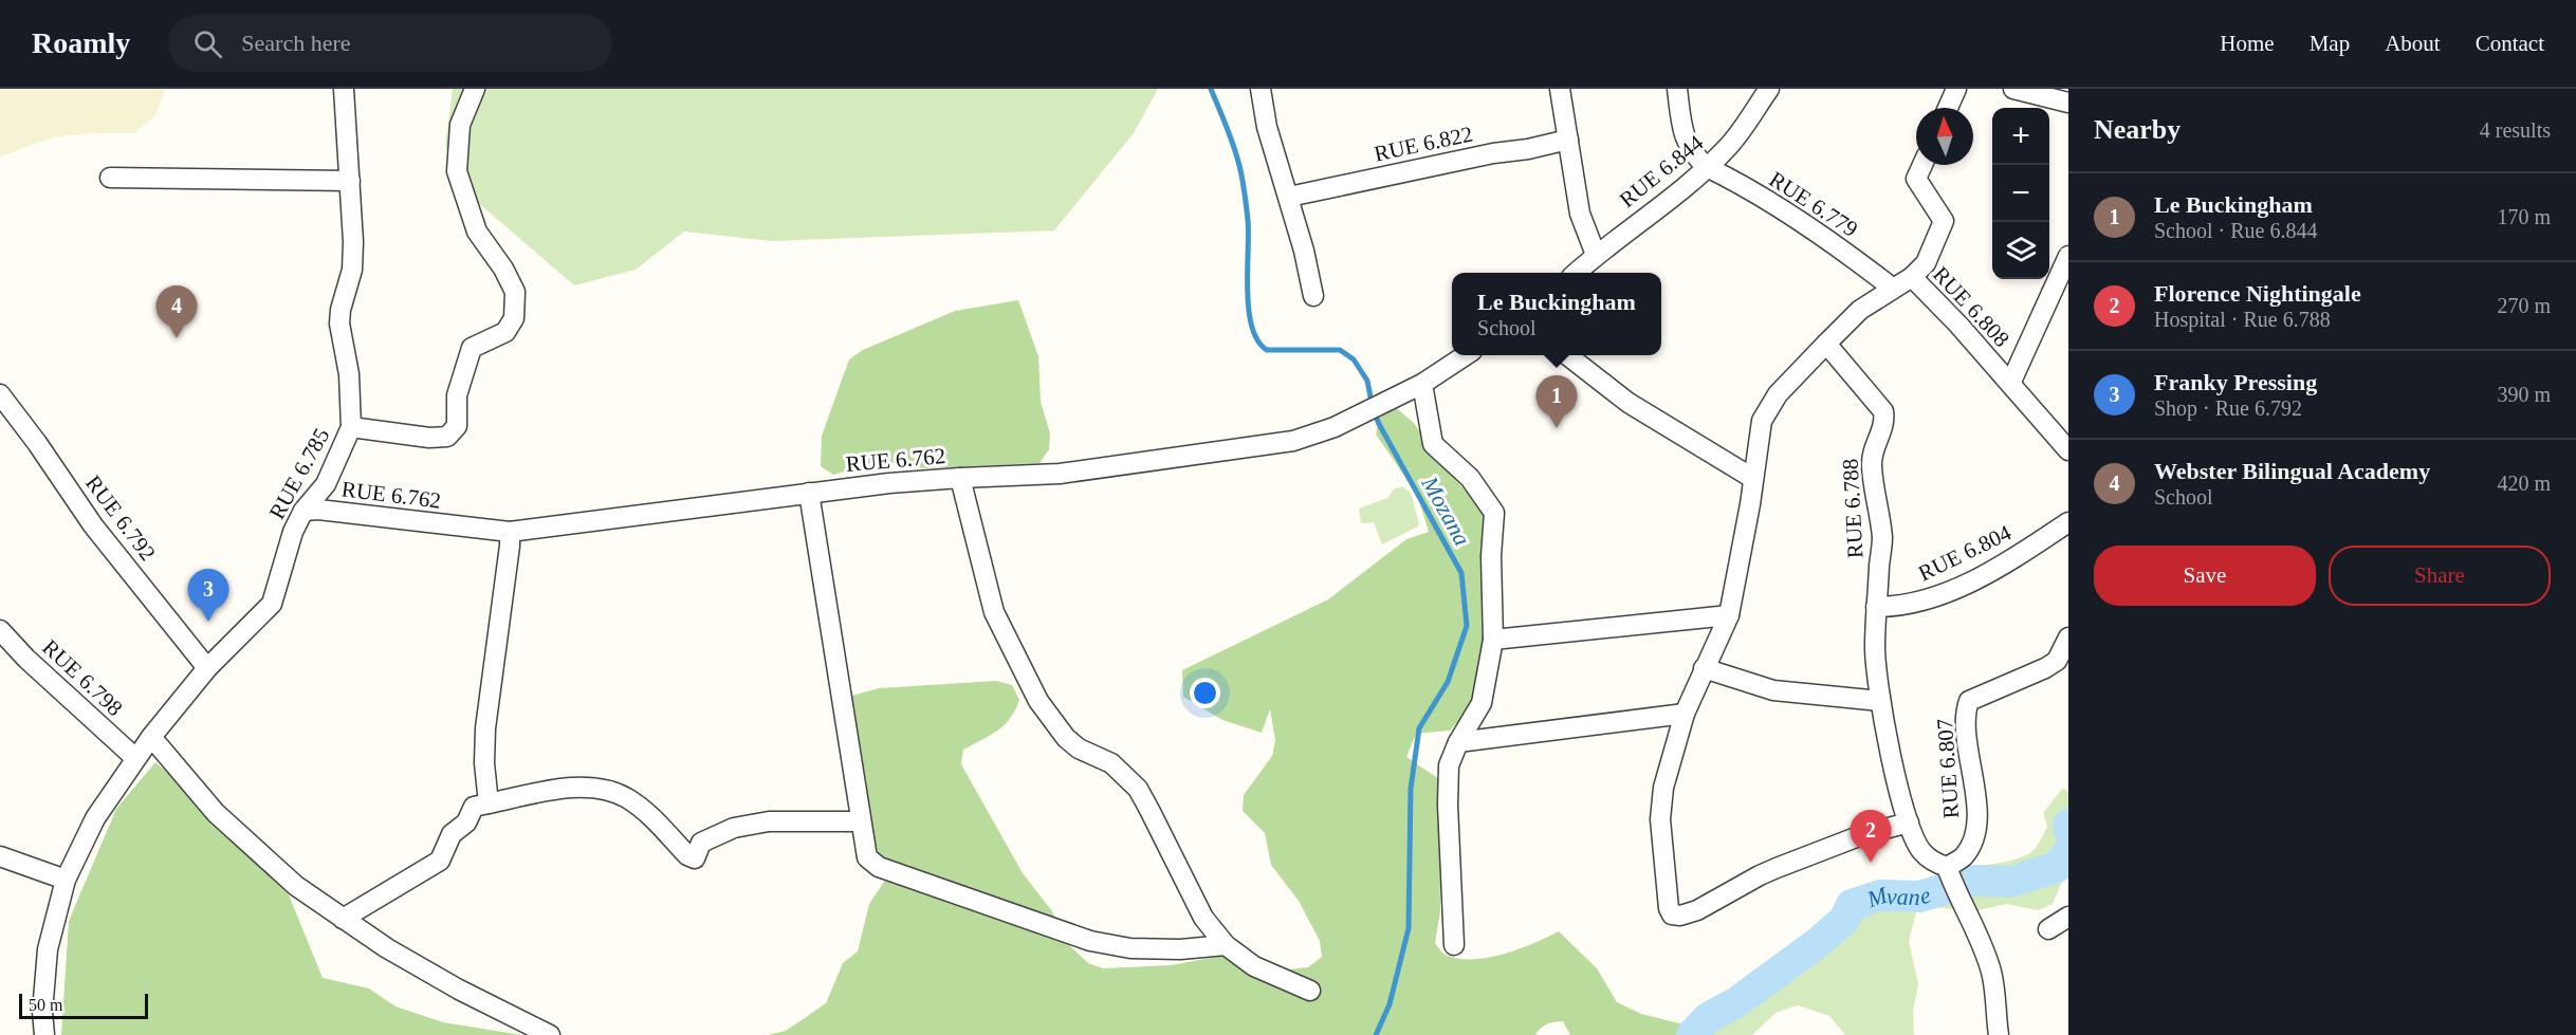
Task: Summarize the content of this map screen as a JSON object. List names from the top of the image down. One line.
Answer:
{"streets":{"street":["RUE 6.822","RUE 6.844","RUE 6.779","RUE 6.808","RUE 6.762","RUE 6.785","RUE 6.788","RUE 6.792","RUE 6.804","RUE 6.798","RUE 6.807"]},"crossings":[["RUE 6.844","RUE 6.779"],["RUE 6.779","RUE 6.808"],["RUE 6.808","RUE 6.788"],["RUE 6.762","RUE 6.785"],["RUE 6.785","RUE 6.792"],["RUE 6.785","RUE 6.798"],["RUE 6.788","RUE 6.804"],["RUE 6.788","RUE 6.807"]],"water":["Mozana","Mvane"],"scale_bar":"50 m","north":"top","page":{"header":"Roamly","search":"Search here","nav":["Home","Map","About","Contact"],"heading":["Nearby","4 results"],"map_buttons":["+","−"],"list":[{"mark":"1","name":"Le Buckingham","note":"School · Rue 6.844","value":"170 m"},{"mark":"2","name":"Florence Nightingale","note":"Hospital · Rue 6.788","value":"270 m"},{"mark":"3","name":"Franky Pressing","note":"Shop · Rue 6.792","value":"390 m"},{"mark":"4","name":"Webster Bilingual Academy","note":"School","value":"420 m"}],"popup":["Le Buckingham","School"],"pins":["4","1","3","2"],"buttons":["Save","Share"],"scale":"50 m"}}
